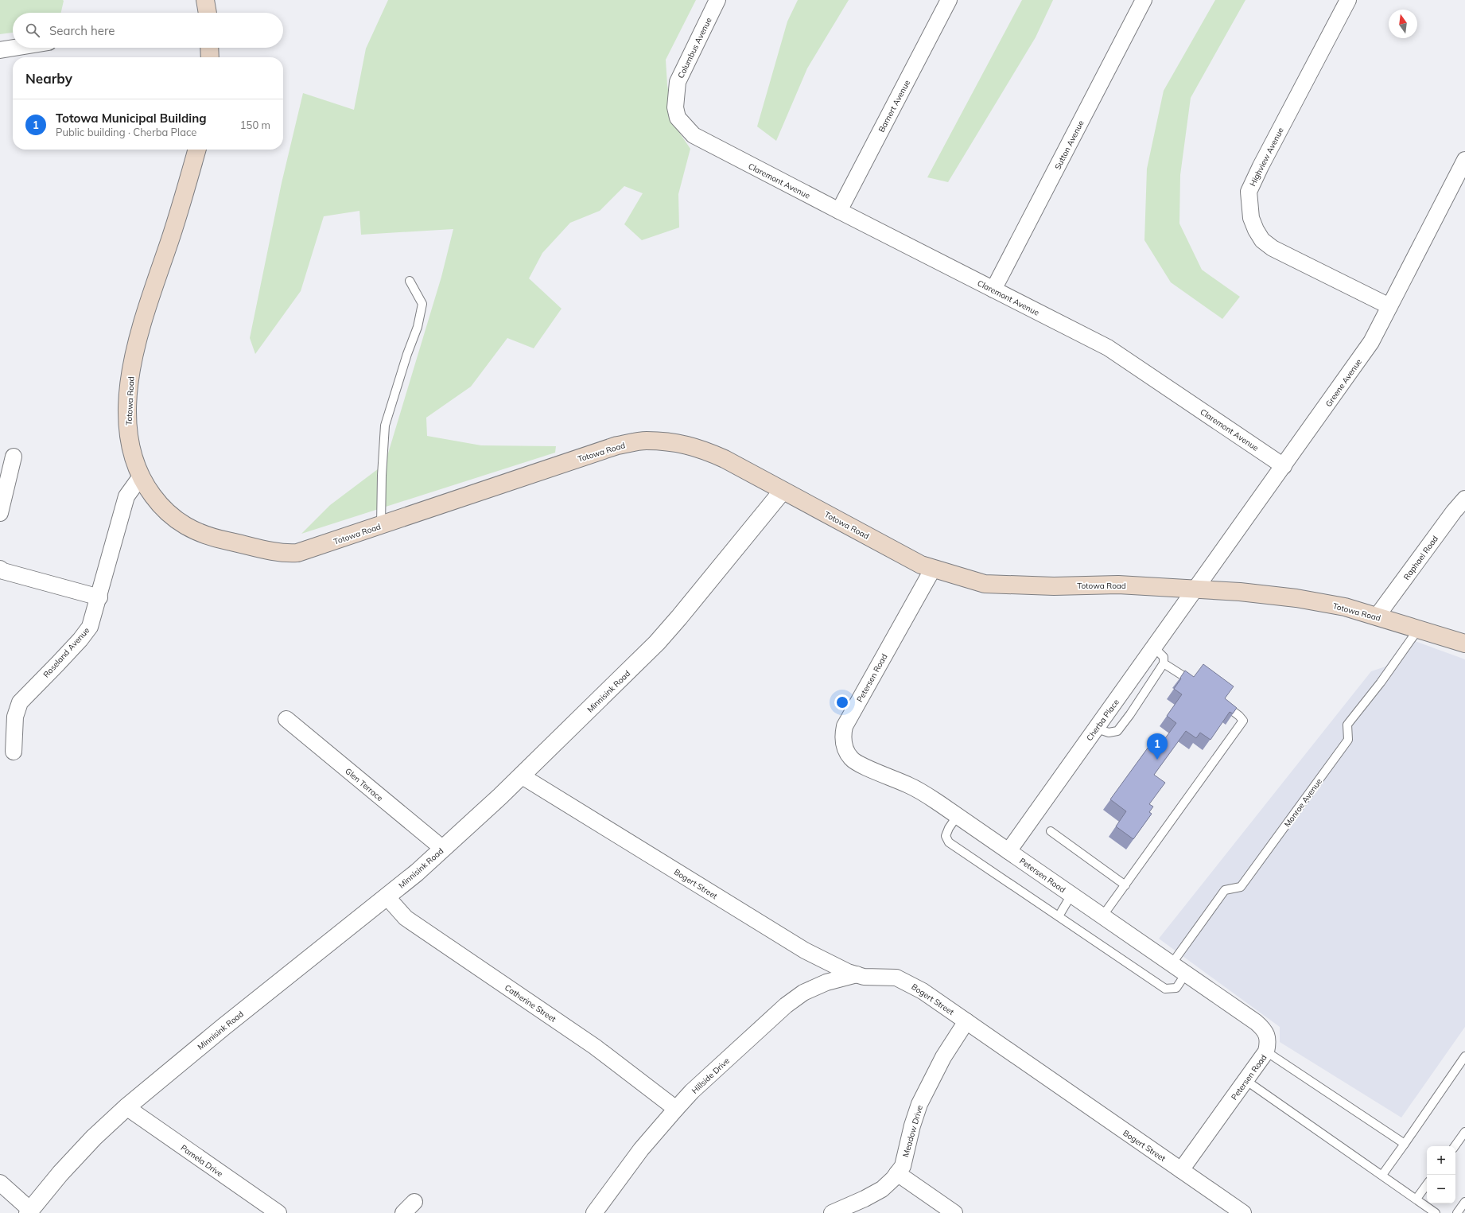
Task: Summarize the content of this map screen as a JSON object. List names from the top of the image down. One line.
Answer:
{"streets":{"main road":["Totowa Road"],"street":["Columbus Avenue","Barnert Avenue","Sutton Avenue","Highview Avenue","Claremont Avenue","Greene Avenue","Raphael Road","Roseland Avenue","Petersen Road","Minnisink Road","Cherba Place","Glen Terrace","Bogert Street","Catherine Street","Hillside Drive","Meadow Drive","Pamela Drive"],"lane":["Monroe Avenue"]},"crossings":[["Columbus Avenue","Claremont Avenue"],["Barnert Avenue","Claremont Avenue"],["Sutton Avenue","Claremont Avenue"],["Highview Avenue","Greene Avenue"],["Claremont Avenue","Greene Avenue"],["Greene Avenue","Totowa Road"],["Greene Avenue","Cherba Place"],["Totowa Road","Raphael Road"],["Totowa Road","Roseland Avenue"],["Totowa Road","Petersen Road"],["Totowa Road","Minnisink Road"],["Totowa Road","Cherba Place"],["Totowa Road","Monroe Avenue"],["Petersen Road","Cherba Place"],["Petersen Road","Monroe Avenue"],["Petersen Road","Bogert Street"],["Minnisink Road","Glen Terrace"],["Minnisink Road","Bogert Street"],["Minnisink Road","Catherine Street"],["Minnisink Road","Pamela Drive"],["Bogert Street","Hillside Drive"],["Bogert Street","Meadow Drive"],["Catherine Street","Hillside Drive"]],"north":"top","page":{"search":"Search here","heading":"Nearby","list":[{"mark":"1","name":"Totowa Municipal Building","note":"Public building · Cherba Place","value":"150 m"}],"pins":"1","map_buttons":["+","−"]}}
